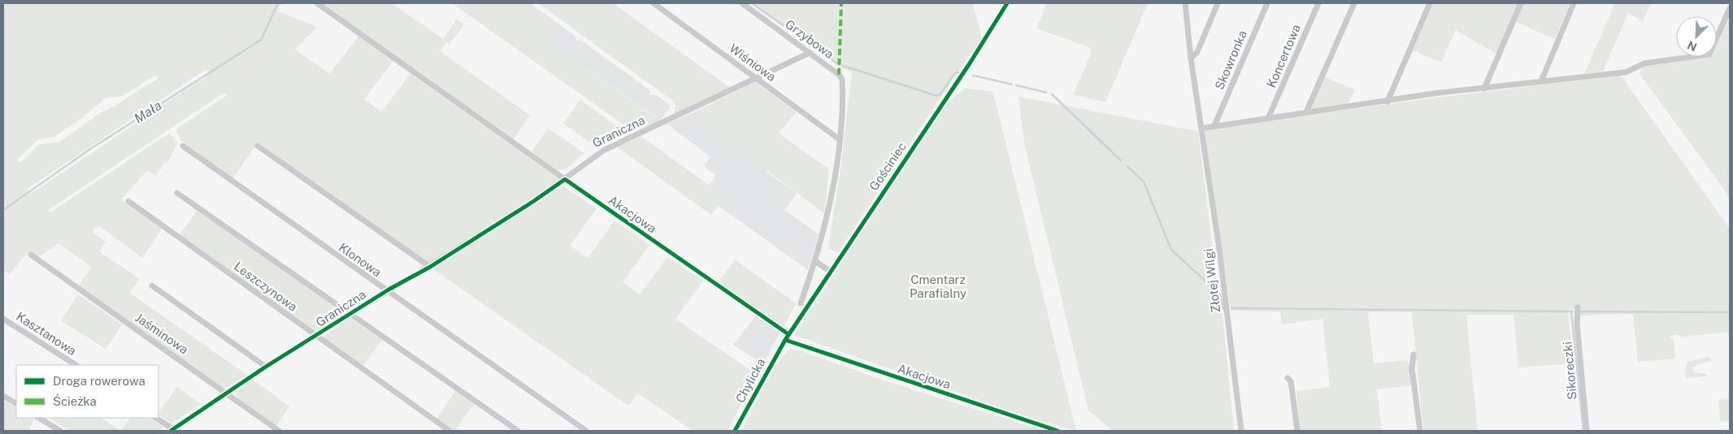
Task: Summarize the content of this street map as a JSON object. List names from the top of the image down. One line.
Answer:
{"streets":{"street":["Grzybowa","Koncertowa","Skowronka","Wiśniowa","Graniczna","Gościniec","Akacjowa","Klonowa","Złotej Wilgi","Leszczynowa","Kasztanowa","Jaśminowa","Sikoreczki","Chylicka"]},"crossings":[["Grzybowa","Wiśniowa"],["Grzybowa","Graniczna"],["Wiśniowa","Graniczna"],["Graniczna","Akacjowa"],["Graniczna","Klonowa"],["Graniczna","Leszczynowa"],["Graniczna","Jaśminowa"],["Gościniec","Akacjowa"],["Gościniec","Chylicka"],["Akacjowa","Chylicka"]],"water":["Mała"],"parks":["Cmentarz Parafialny"],"legend":["Droga rowerowa","Ścieżka"],"north":"bottom left"}
